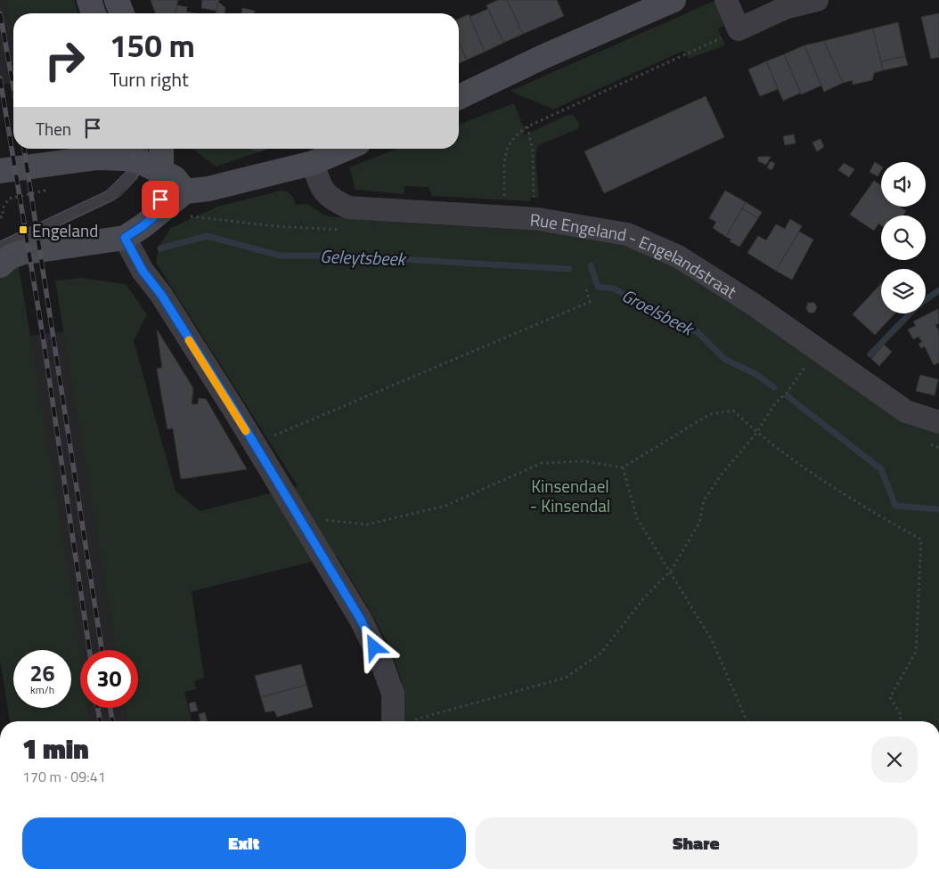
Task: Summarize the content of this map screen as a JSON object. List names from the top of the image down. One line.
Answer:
{"streets":{"street":["Rue Engeland - Engelandstraat"]},"water":["Geleytsbeek","Groelsbeek"],"parks":["Kinsendael - Kinsendal"],"places":{"transit":["Engeland"]},"page":{"turn":["150 m","Turn right"],"then":"Then","speed":"26 km/h","limit":"30","heading":["1 min","170 m · 09:41"],"buttons":["Exit","Share"]}}
